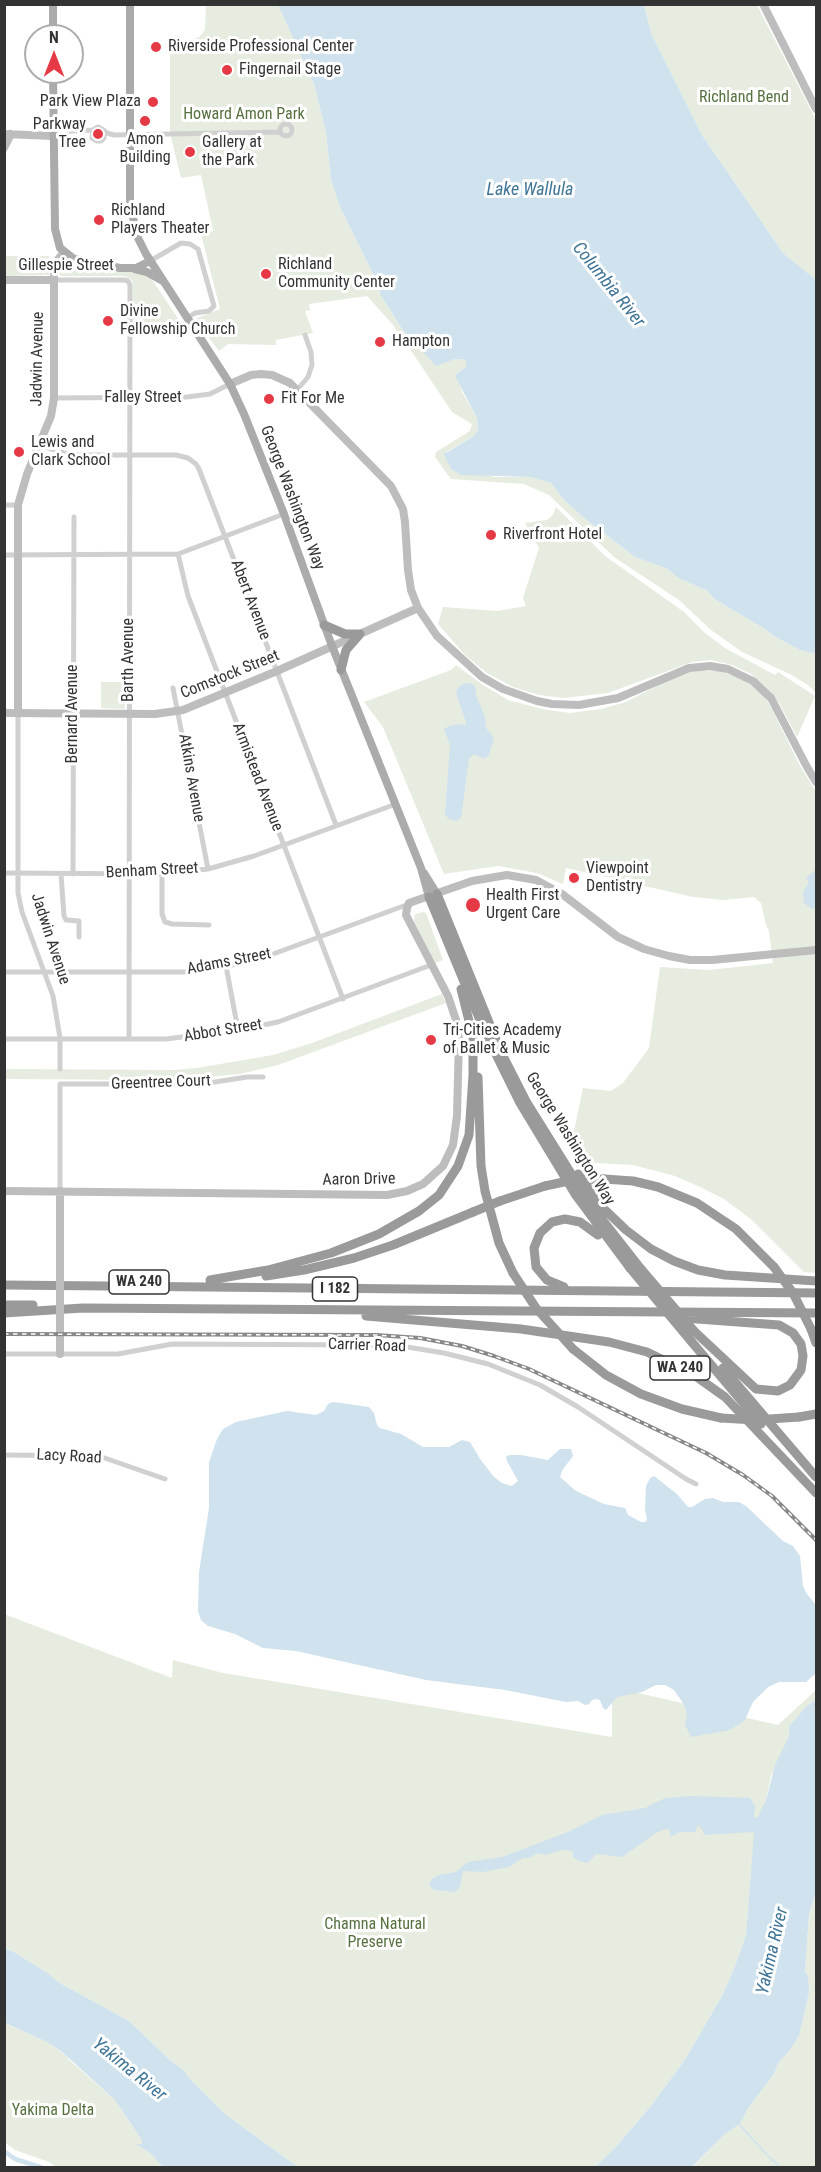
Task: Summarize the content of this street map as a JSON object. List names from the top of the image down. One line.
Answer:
{"streets":{"highway":["George Washington Way","WA 240","I 182"],"street":["Gillespie Street","Jadwin Avenue","Falley Street","Abert Avenue","Barth Avenue","Comstock Street","Bernard Avenue","Armistead Avenue","Atkins Avenue","Benham Street","Adams Street","Abbot Street","Greentree Court","Aaron Drive","Carrier Road","Lacy Road"]},"crossings":[["Gillespie Street","Jadwin Avenue"],["Gillespie Street","Barth Avenue"],["Jadwin Avenue","Falley Street"],["Jadwin Avenue","Comstock Street"],["Jadwin Avenue","Benham Street"],["Jadwin Avenue","Adams Street"],["Jadwin Avenue","Abbot Street"],["Falley Street","George Washington Way"],["Falley Street","Barth Avenue"],["George Washington Way","Comstock Street"],["George Washington Way","Benham Street"],["George Washington Way","WA 240"],["Abert Avenue","Barth Avenue"],["Abert Avenue","Comstock Street"],["Abert Avenue","Benham Street"],["Barth Avenue","Comstock Street"],["Barth Avenue","Benham Street"],["Barth Avenue","Adams Street"],["Barth Avenue","Abbot Street"],["Comstock Street","Bernard Avenue"],["Comstock Street","Armistead Avenue"],["Comstock Street","Atkins Avenue"],["Bernard Avenue","Benham Street"],["Armistead Avenue","Benham Street"],["Armistead Avenue","Adams Street"],["Armistead Avenue","Abbot Street"],["Atkins Avenue","Benham Street"],["Adams Street","Aaron Drive"],["Abbot Street","Aaron Drive"],["Greentree Court","Aaron Drive"],["WA 240","I 182"]],"water":["Lake Wallula","Columbia River","Yakima River"],"parks":["Richland Bend","Howard Amon Park","Chamna Natural Preserve","Yakima Delta"],"places":["Riverside Professional Center","Fingernail Stage","Park View Plaza","Amon Building","Parkway Tree","Gallery at the Park","Richland Players Theater","Richland Community Center","Divine Fellowship Church","Hampton","Fit For Me","Lewis and Clark School","Riverfront Hotel","Viewpoint Dentistry","Health First Urgent Care","Tri-Cities Academy of Ballet & Music"],"north":"top"}
